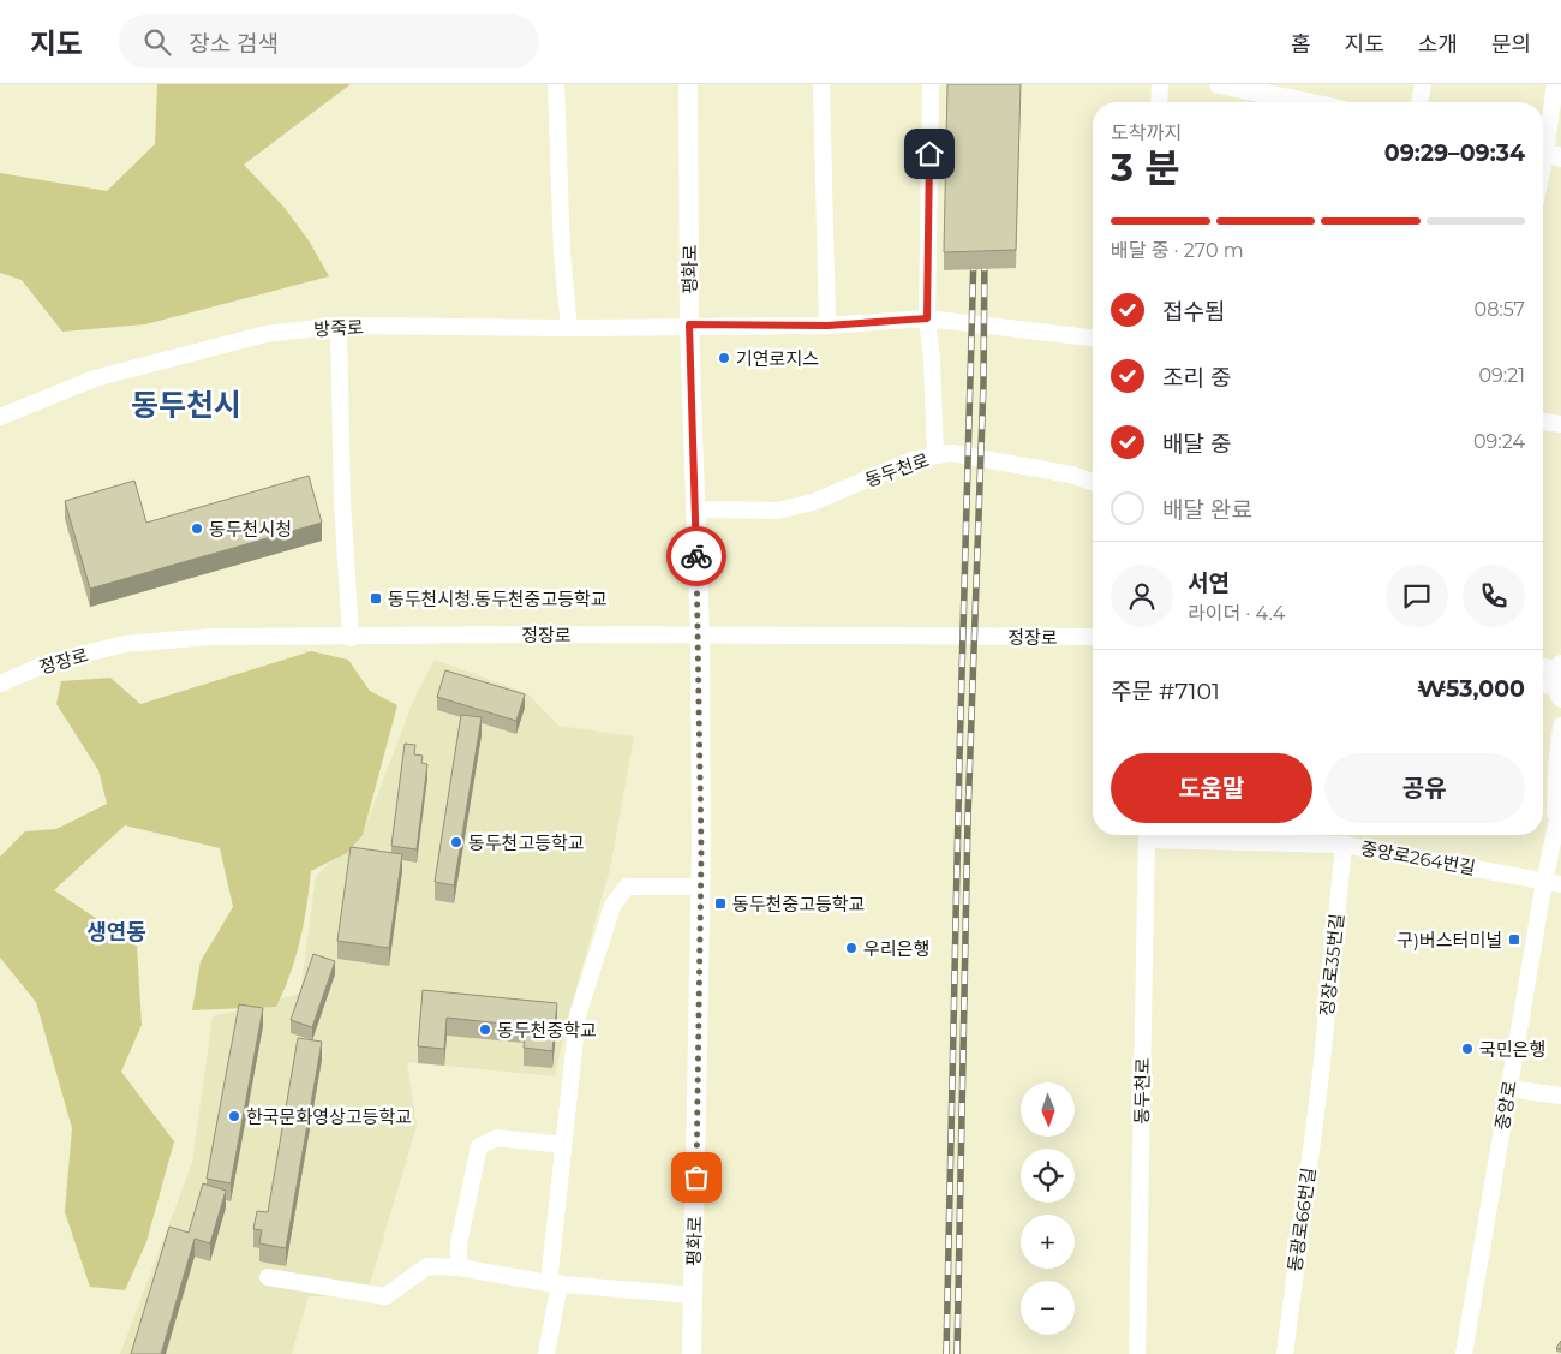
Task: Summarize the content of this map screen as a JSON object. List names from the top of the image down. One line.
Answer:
{"streets":{"main road":["평화로"],"street":["방죽로","동두천로","정장로","중앙로264번길","정장로35번길","중앙로","동광로66번길"]},"crossings":[["평화로","방죽로"],["평화로","동두천로"],["평화로","정장로"],["중앙로264번길","정장로35번길"],["중앙로264번길","중앙로"],["정장로35번길","동광로66번길"]],"districts":["동두천시","생연동"],"places":{"other":["기연로지스","동두천시청","동두천고등학교","우리은행","동두천중학교","국민은행","한국문화영상고등학교"],"transit":["동두천시청.동두천중고등학교","동두천중고등학교","구)버스터미널"]},"north":"bottom","page":{"header":"지도","search":"장소 검색","nav":["홈","지도","소개","문의"],"heading":["3 분","도착까지","09:29–09:34"],"panel":["서연","라이더 · 4.4","주문 #7101","₩53,000"],"bar":"배달 중 · 270 m","list":[["접수됨","08:57"],["조리 중","09:21"],["배달 중","09:24"],"배달 완료"],"buttons":["도움말","공유"],"map_buttons":["+","−"]}}
